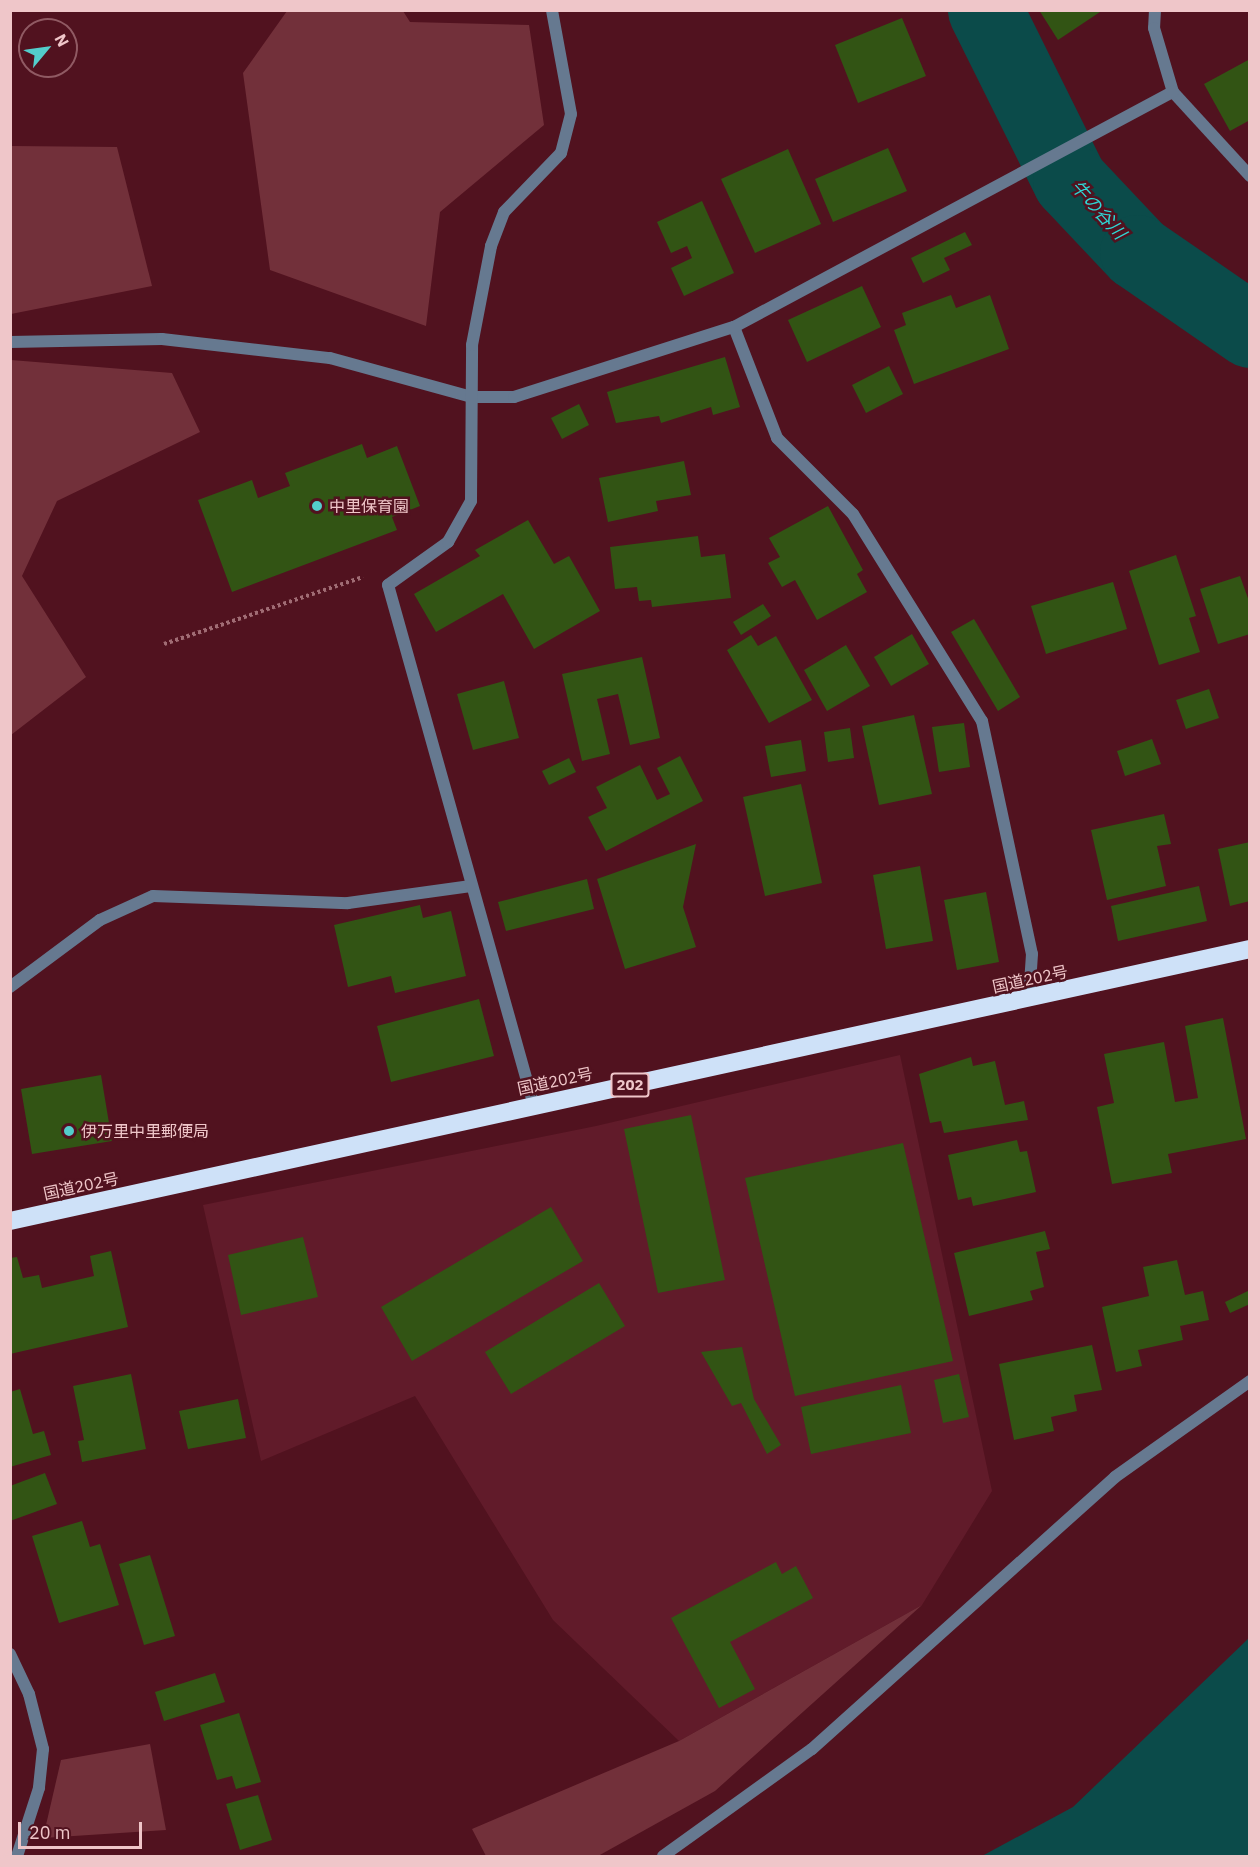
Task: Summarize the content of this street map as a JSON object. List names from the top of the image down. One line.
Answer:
{"streets":{"highway":["国道202号","202"]},"water":["牛の谷川"],"places":["中里保育園","伊万里中里郵便局"],"scale_bar":"20 m","north":"top right"}
